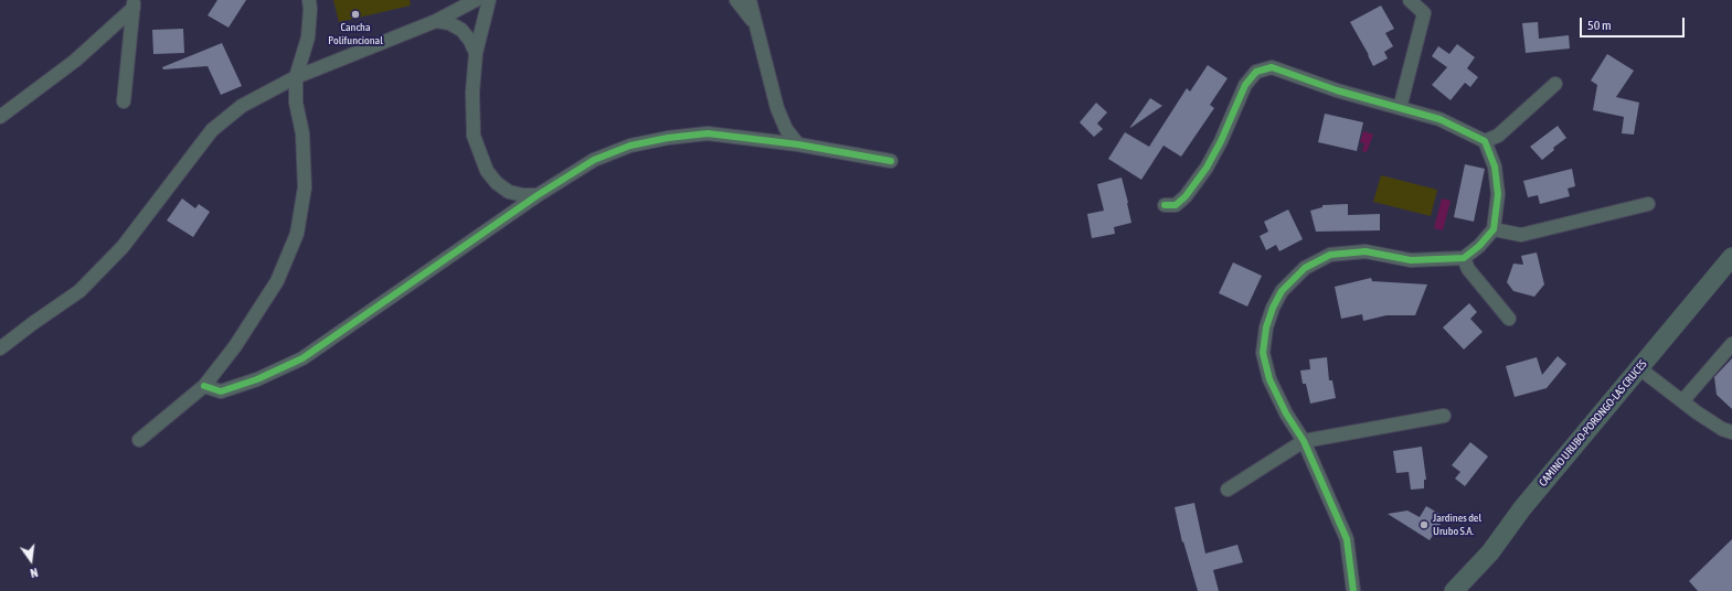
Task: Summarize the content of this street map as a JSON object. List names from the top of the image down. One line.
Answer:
{"streets":{"main road":["CAMINO URUBO-PORONGO-LAS CRUCES"]},"places":["Cancha Polifuncional","Jardines del Urubo S.A."],"scale_bar":"50 m","north":"bottom"}
